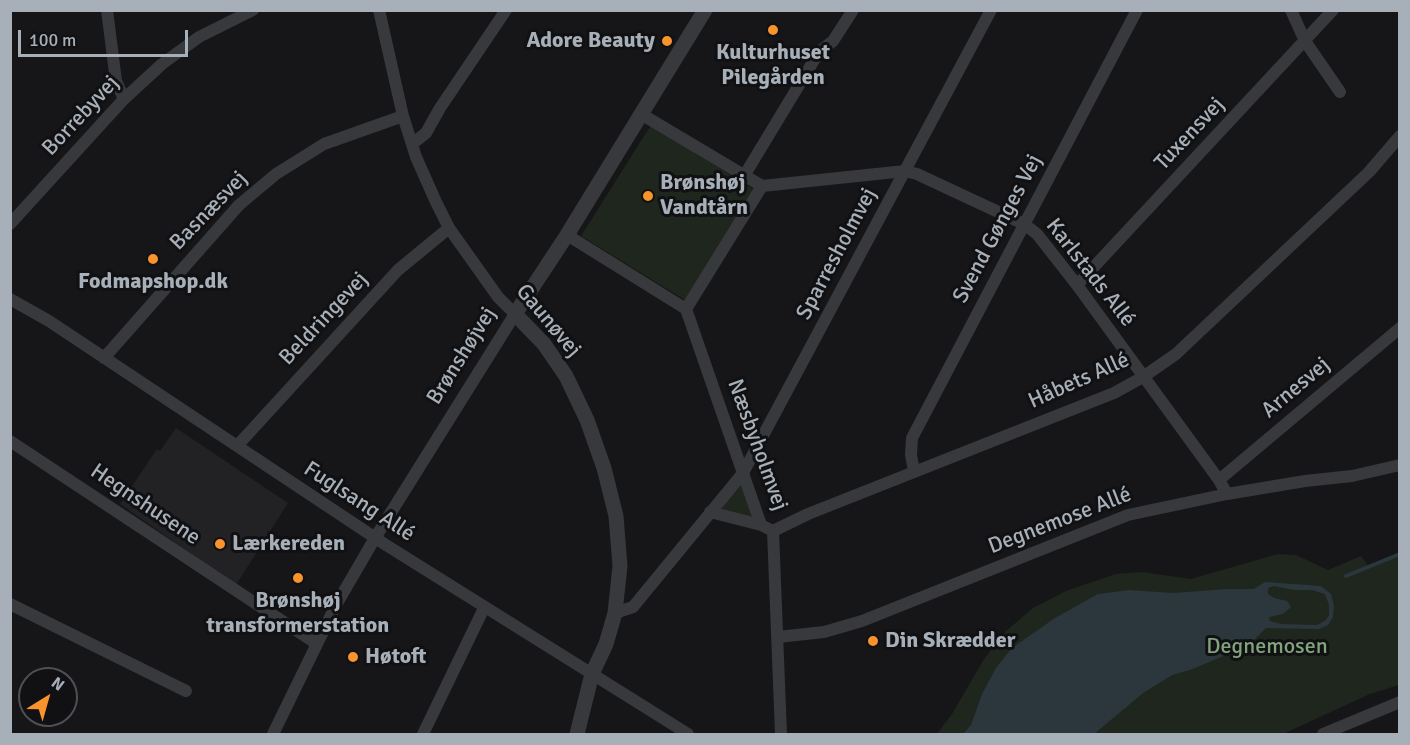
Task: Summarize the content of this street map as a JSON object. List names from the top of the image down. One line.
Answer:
{"streets":{"street":["Borrebyvej","Tuxensvej","Basnæsvej","Svend Gønges Vej","Sparresholmvej","Karlstads Allé","Beldringevej","Gaunøvej","Brønshøjvej","Håbets Allé","Arnesvej","Næsbyholmvej","Fuglsang Allé","Hegnshusene","Degnemose Allé"]},"crossings":[["Tuxensvej","Karlstads Allé"],["Basnæsvej","Gaunøvej"],["Basnæsvej","Fuglsang Allé"],["Svend Gønges Vej","Karlstads Allé"],["Svend Gønges Vej","Håbets Allé"],["Sparresholmvej","Karlstads Allé"],["Sparresholmvej","Gaunøvej"],["Sparresholmvej","Næsbyholmvej"],["Karlstads Allé","Håbets Allé"],["Karlstads Allé","Arnesvej"],["Karlstads Allé","Degnemose Allé"],["Beldringevej","Gaunøvej"],["Beldringevej","Fuglsang Allé"],["Gaunøvej","Brønshøjvej"],["Gaunøvej","Fuglsang Allé"],["Brønshøjvej","Fuglsang Allé"],["Brønshøjvej","Hegnshusene"],["Håbets Allé","Næsbyholmvej"],["Næsbyholmvej","Degnemose Allé"]],"parks":["Degnemosen"],"places":["Kulturhuset Pilegården","Adore Beauty","Brønshøj Vandtårn","Fodmapshop.dk","Lærkereden","Brønshøj transformerstation","Din Skrædder","Høtoft"],"scale_bar":"100 m","north":"top right"}
